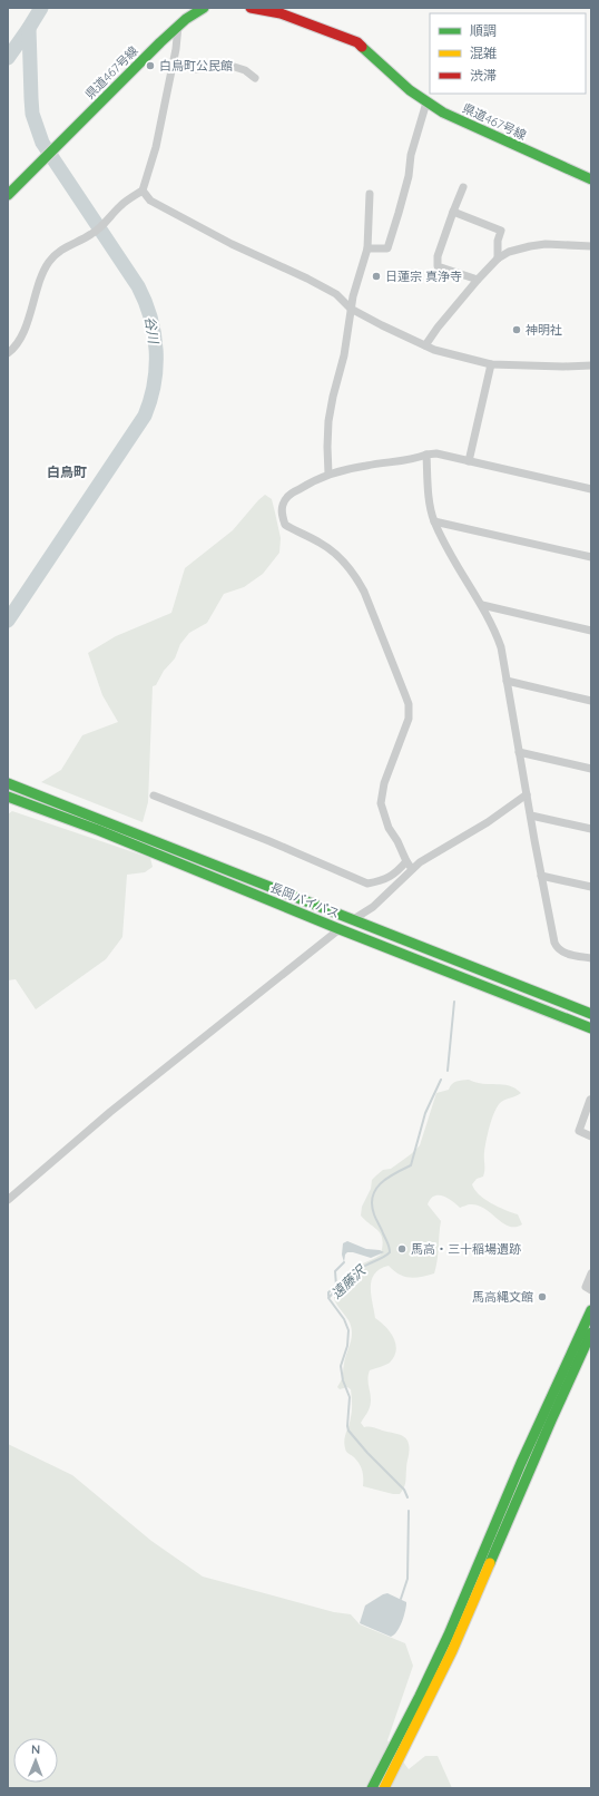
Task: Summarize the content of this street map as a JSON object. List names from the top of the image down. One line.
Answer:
{"streets":{"main road":["県道467号線","長岡バイパス"]},"districts":["白鳥町"],"water":["谷川","遠藤沢"],"places":["白鳥町公民館","日蓮宗 真浄寺","神明社","馬高・三十稲場遺跡","馬高縄文館"],"legend":["順調","混雑","渋滞"],"north":"top"}
